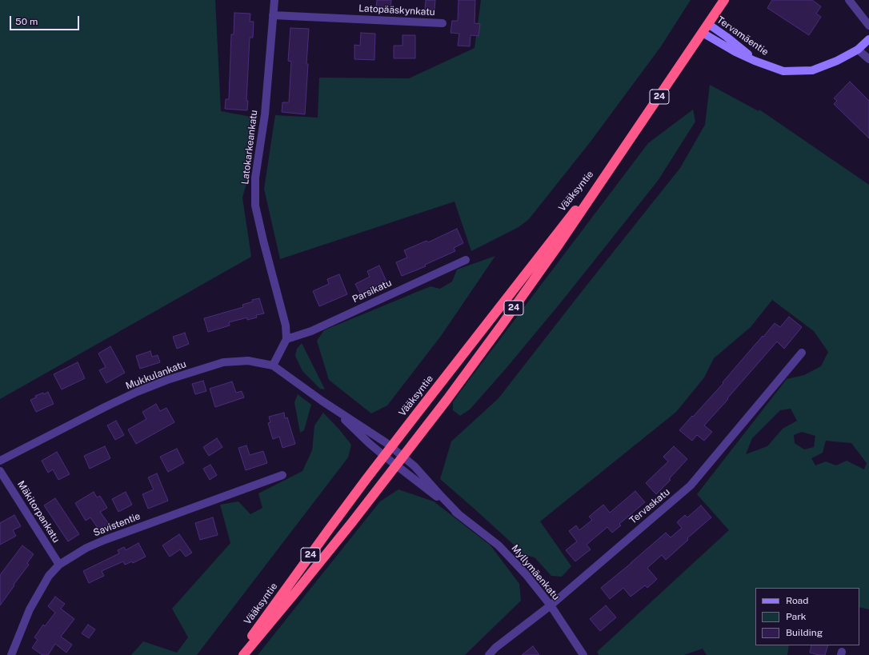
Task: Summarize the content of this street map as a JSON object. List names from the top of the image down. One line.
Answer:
{"streets":{"highway":["24","Vääksyntie"],"street":["Latopääskynkatu","Tervamäentie","Latokarkeankatu","Parsikatu","Mukkulankatu","Tervaskatu","Mäkitorpankatu","Savistentie","Myllymäenkatu"]},"crossings":[["Latopääskynkatu","Latokarkeankatu"],["Tervamäentie","24"],["Tervamäentie","Vääksyntie"],["24","Vääksyntie"],["Latokarkeankatu","Parsikatu"],["Latokarkeankatu","Mukkulankatu"],["Vääksyntie","Mukkulankatu"],["Vääksyntie","Myllymäenkatu"],["Mukkulankatu","Myllymäenkatu"],["Tervaskatu","Myllymäenkatu"],["Mäkitorpankatu","Savistentie"]],"legend":["Road","Park","Building"],"scale_bar":"50 m"}
